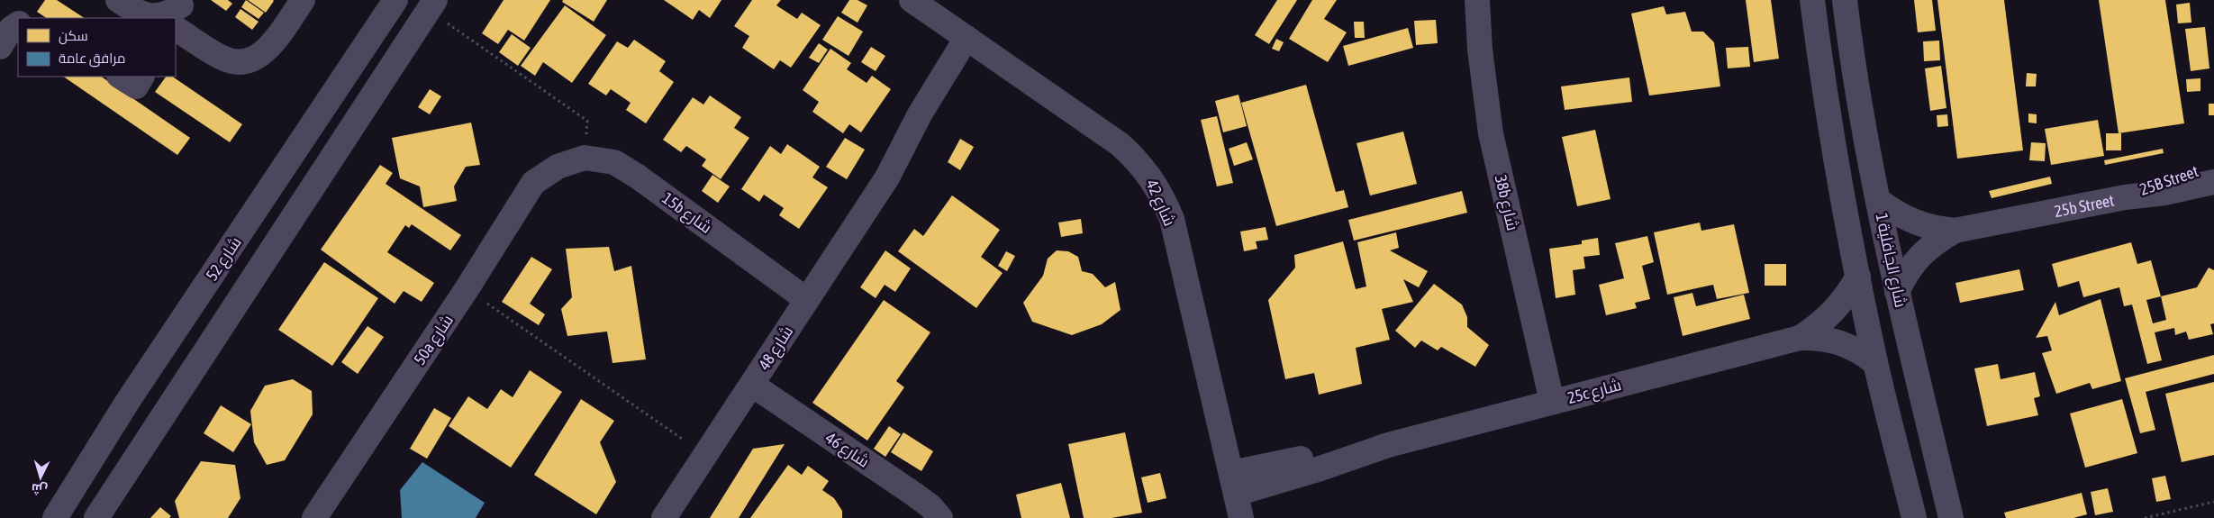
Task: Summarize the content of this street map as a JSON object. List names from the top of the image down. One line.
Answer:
{"streets":{"street":["25B Street","شارع 42","38b شارع","25b Street","15b شارع","شارع 52","شارع الجافلية 1","50a شارع","شارع 48","25c شارع","شارع 46"]},"crossings":[["25B Street","25b Street"],["شارع 42","شارع 48"],["شارع 42","25c شارع"],["38b شارع","25c شارع"],["25b Street","شارع الجافلية 1"],["15b شارع","50a شارع"],["15b شارع","شارع 48"],["شارع 48","شارع 46"]],"legend":["سكن","مرافق عامة"],"north":"bottom"}
